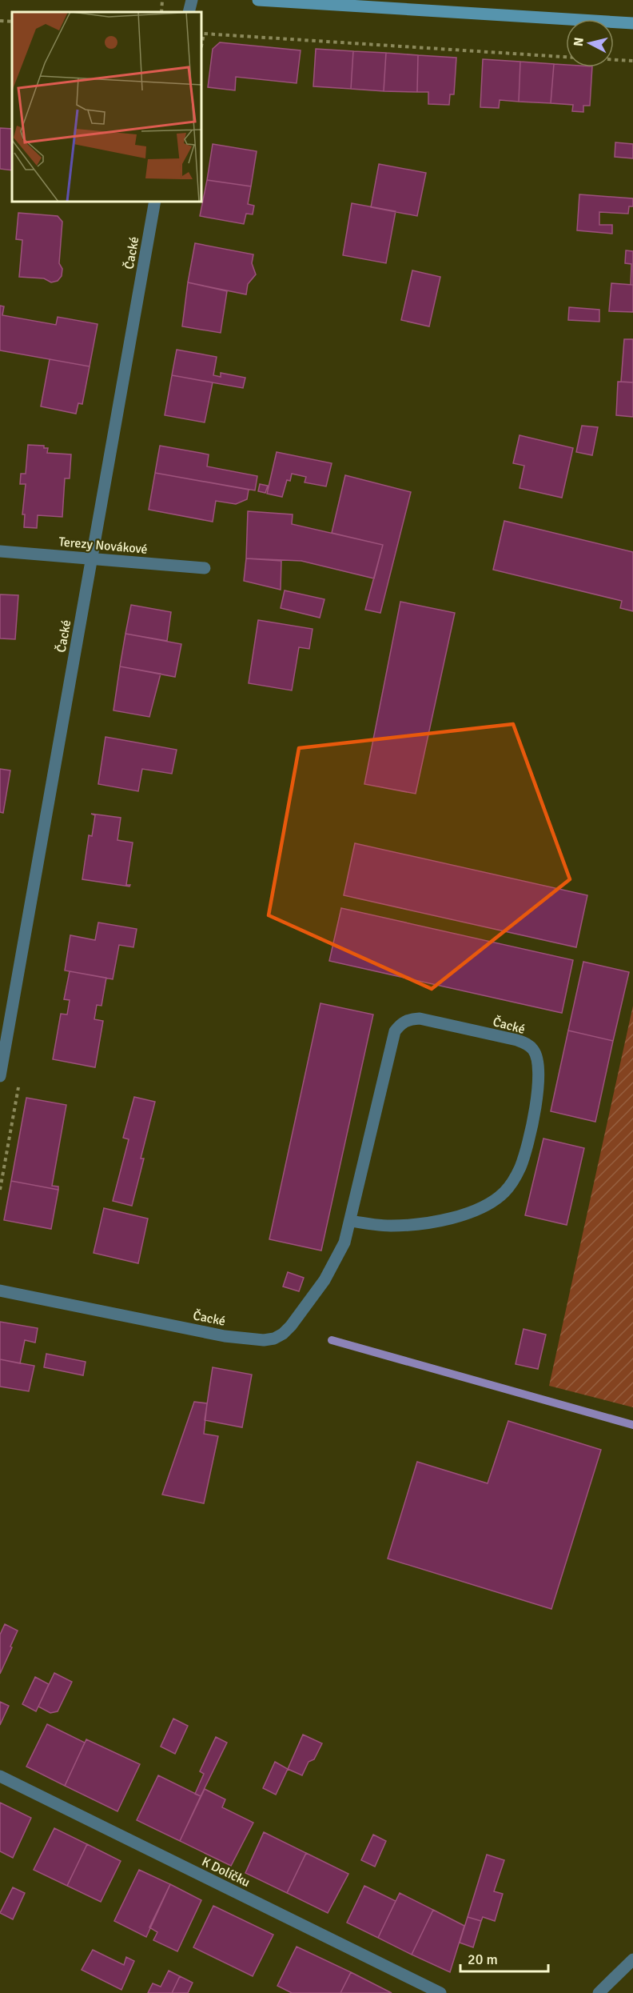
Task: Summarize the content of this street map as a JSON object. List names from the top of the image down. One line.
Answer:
{"streets":{"street":["Čacké","Terezy Novákové","K Dolíčku"]},"crossings":[["Čacké","Terezy Novákové"]],"scale_bar":"20 m","north":"left"}
